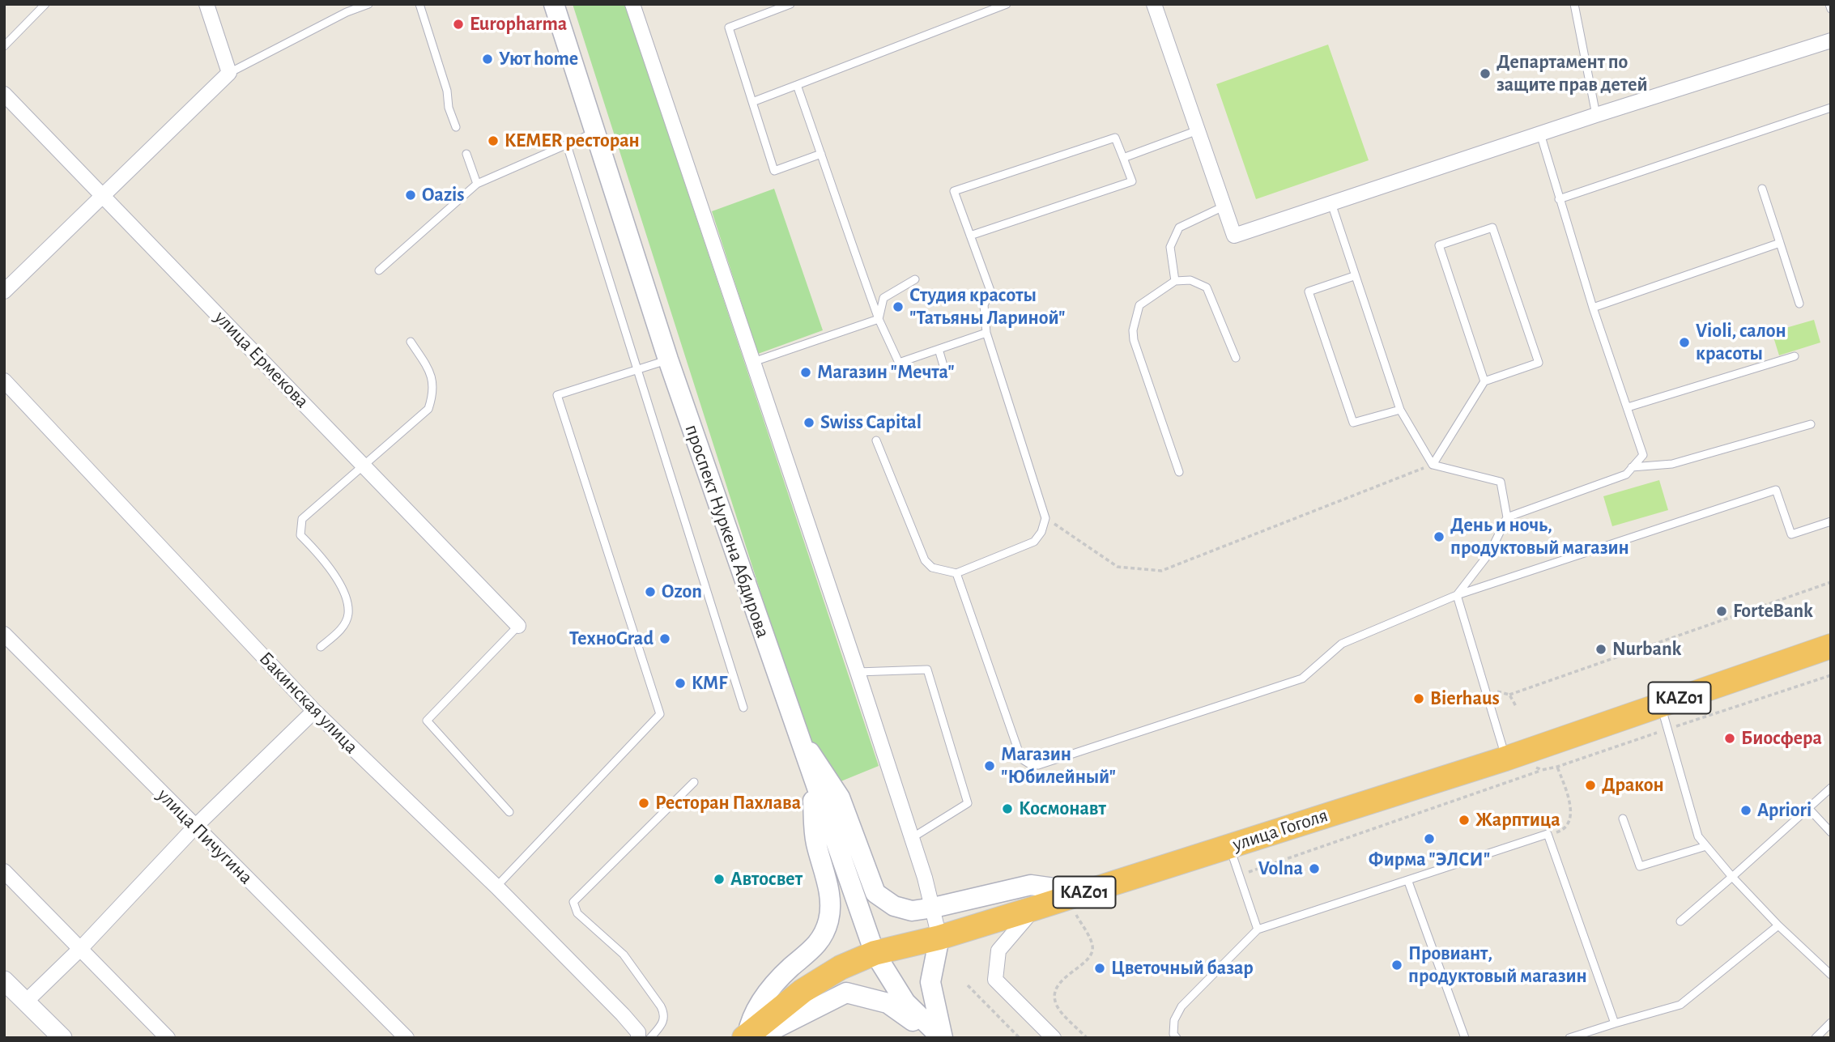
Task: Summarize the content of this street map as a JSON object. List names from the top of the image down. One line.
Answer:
{"streets":{"highway":["KАZ01","улица Гоголя"],"main road":["проспект Нуркена Абдирова"],"street":["улица Ермекова","Бакинская улица","улица Пичугина"]},"crossings":[["проспект Нуркена Абдирова","улица Гоголя"]],"places":["Europharma","Уют home","Департамент по защите прав детей","KEMER ресторан","Oazis","Студия красоты \"Татьяны Лариной\"","Violi, салон красоты","Магазин \"Мечта\"","Swiss Capital","День и ночь, продуктовый магазин","Ozon","ForteBank","ТехноGrad","Nurbank","KMF","Bierhaus","Биосфера","Магазин \"Юбилейный\"","Дракон","Ресторан Пахлава","Космонавт","Apriori","Жарптица","Фирма \"ЭЛСИ\"","Volna","Автосвет","Провиант, продуктовый магазин","Цветочный базар"]}
